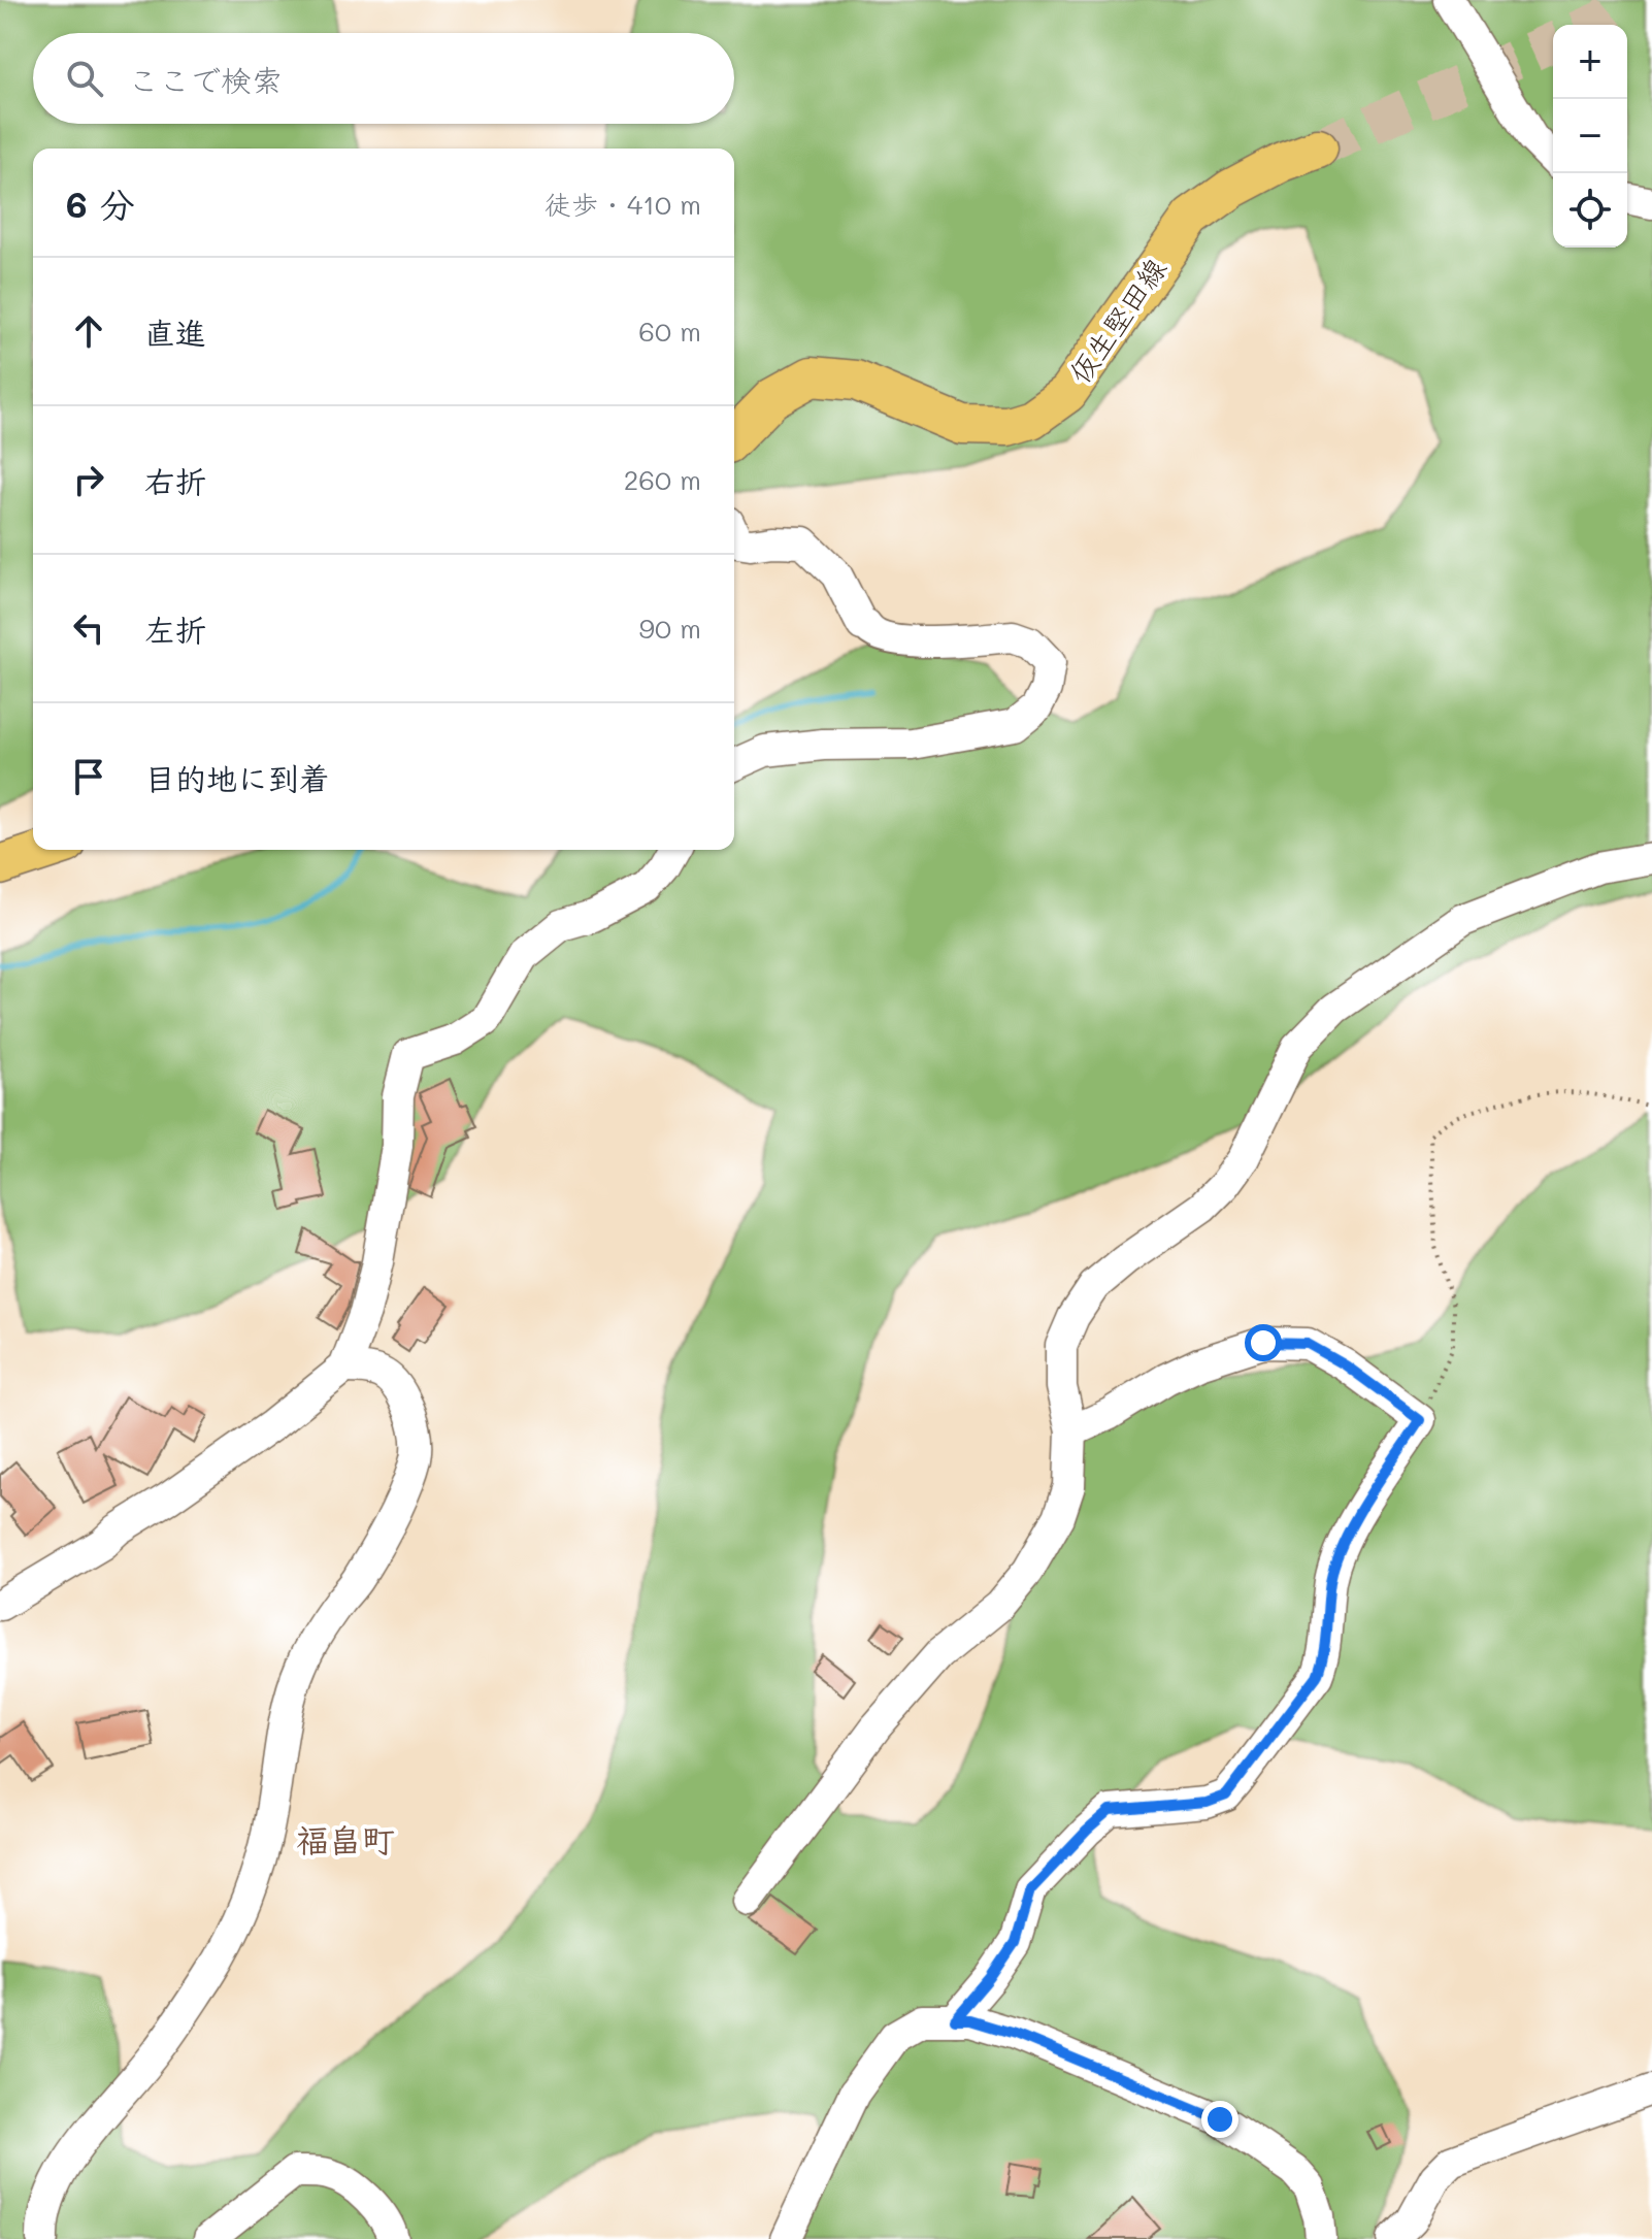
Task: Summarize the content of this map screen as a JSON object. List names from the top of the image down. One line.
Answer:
{"streets":{"main road":["仮生堅田線"]},"districts":["福畠町"],"page":{"map_buttons":["+","−"],"search":"ここで検索","heading":["6 分","徒歩 · 410 m"],"list":[["直進","60 m"],["右折","260 m"],["左折","90 m"],"目的地に到着"]}}
